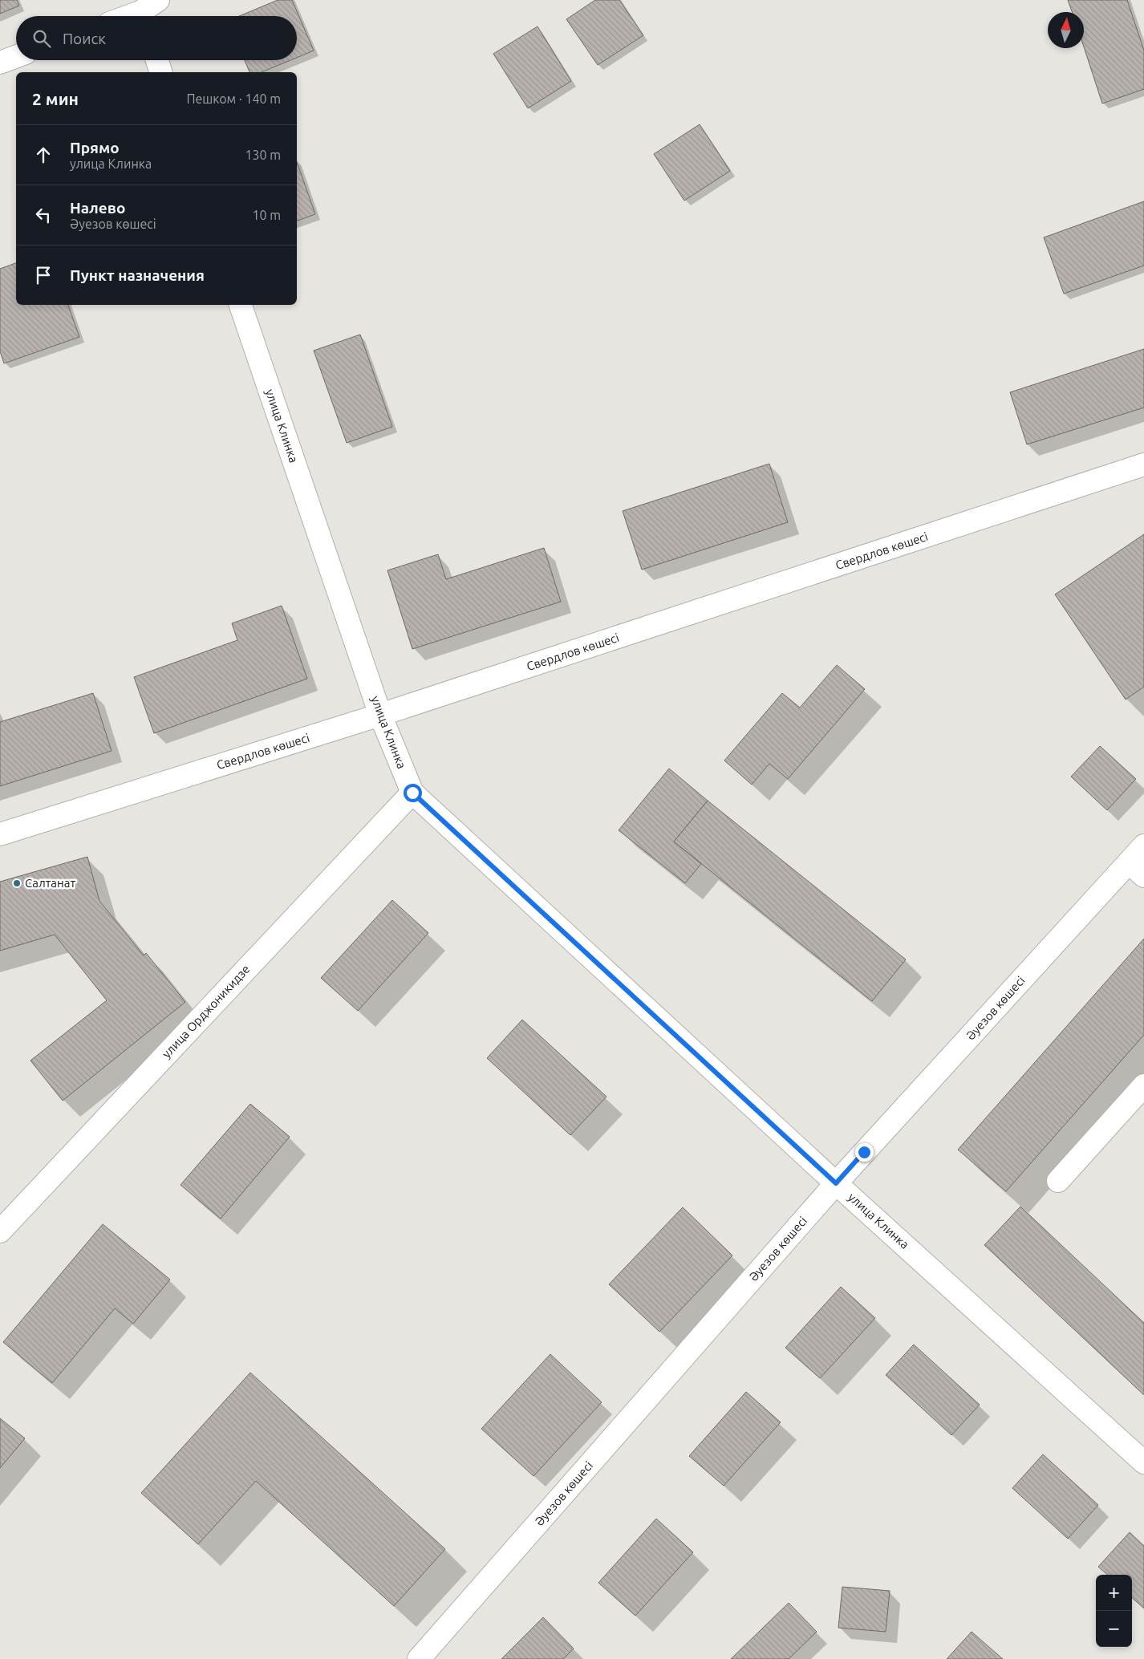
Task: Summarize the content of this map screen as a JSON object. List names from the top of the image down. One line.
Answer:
{"streets":{"street":["улица Клинка","Свердлов көшесі","Әуезов көшесі","улица Орджоникидзе"]},"crossings":[["улица Клинка","Свердлов көшесі"],["улица Клинка","Әуезов көшесі"],["улица Клинка","улица Орджоникидзе"]],"places":["Салтанат"],"north":"top","page":{"search":"Поиск","heading":["2 мин","Пешком · 140 m"],"list":[["Прямо","улица Клинка","130 m"],["Налево","Әуезов көшесі","10 m"],"Пункт назначения"],"map_buttons":["+","−"]}}
